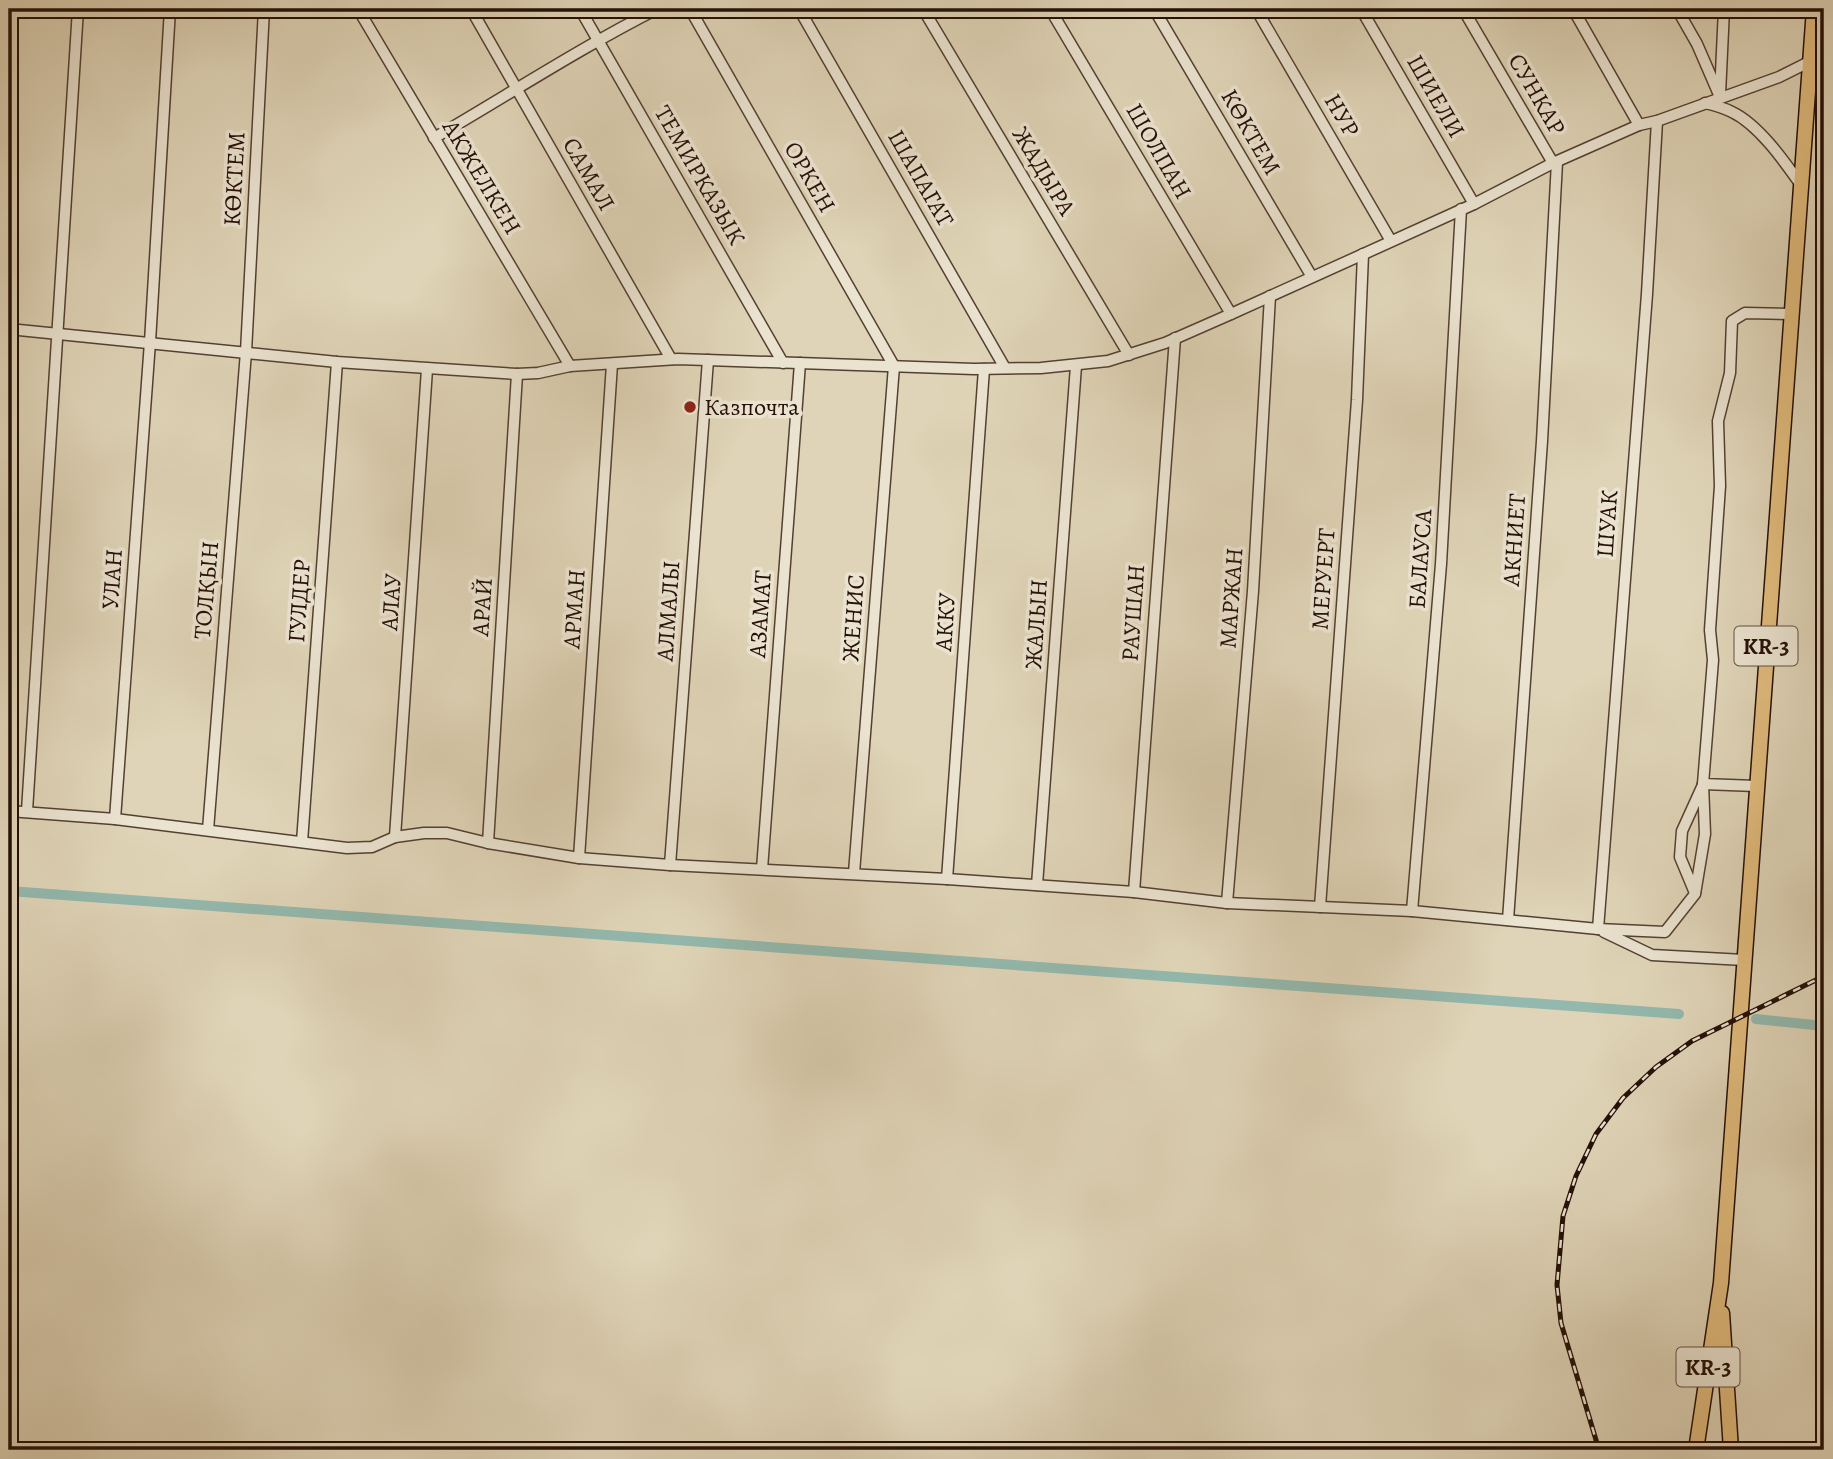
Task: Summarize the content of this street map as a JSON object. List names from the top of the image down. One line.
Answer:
{"streets":{"main road":["KR-3"],"street":["СУНКАР","ШИЕЛИ","НУР","КӨКТЕМ","ШОЛПАН","ЖАДЫРА","САМАЛ","ТЕМИРКАЗЫК","АКЖЕЛКЕН","ОРКЕН","ШАПАГАТ","ШУАК","АКНИЕТ","БАЛАУСА","УЛАН","МЕРУЕРТ","ТОЛҚЫН","МАРЖАН","ГУЛДЕР","АЛАУ","АРАЙ","АРМАН","АЛМАЛЫ","РАУШАН","АЗАМАТ","ЖЕНИС","АККУ","ЖАЛЫН"]},"crossings":[["СУНКАР","АКНИЕТ"],["КӨКТЕМ","ТОЛҚЫН"],["ОРКЕН","ЖЕНИС"]],"places":["Казпочта"]}
